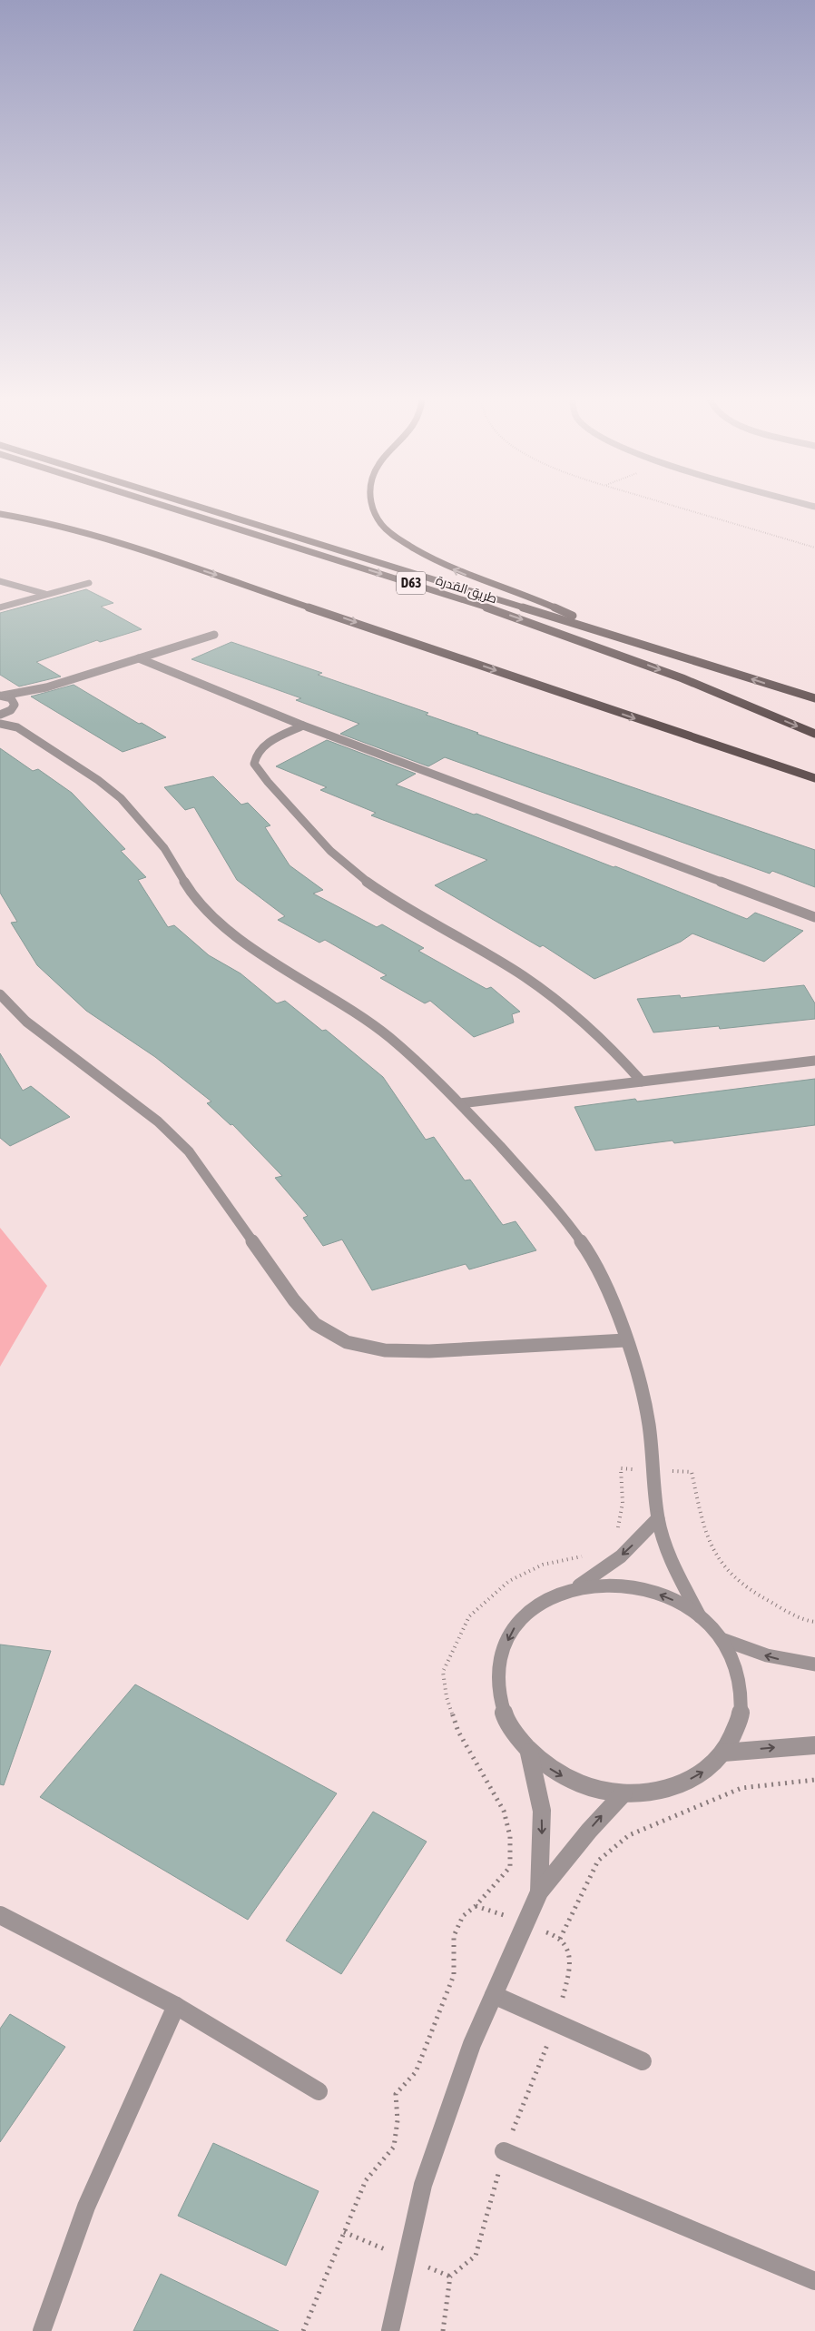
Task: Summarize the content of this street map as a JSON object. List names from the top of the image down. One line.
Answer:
{"streets":{"main road":["D63","طريق القدرة"]}}
